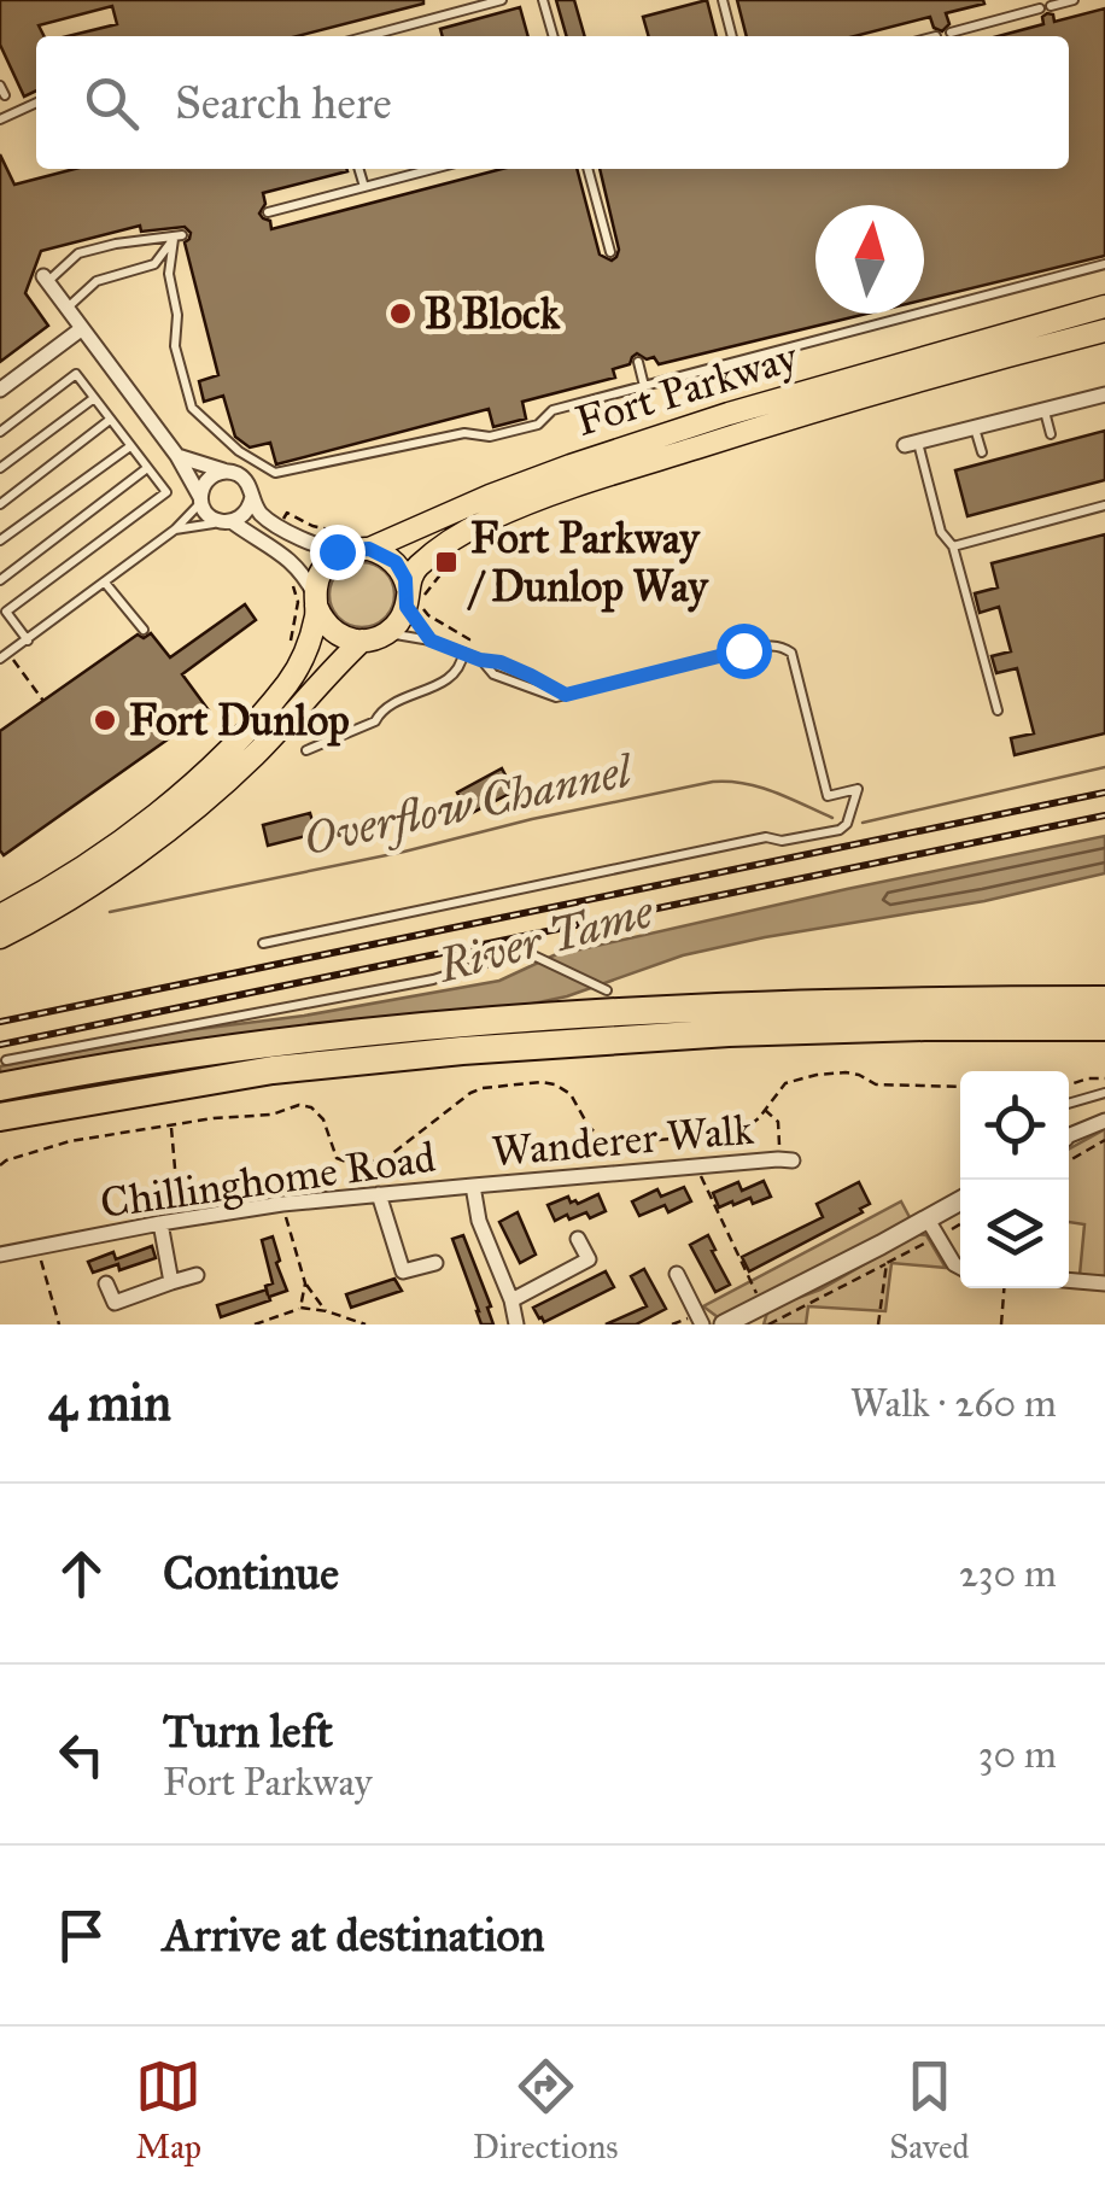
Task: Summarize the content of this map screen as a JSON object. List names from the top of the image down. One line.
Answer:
{"streets":{"main road":["Fort Parkway"],"street":["Wanderer Walk","Chillinghome Road"]},"crossings":[["Wanderer Walk","Chillinghome Road"]],"water":["Overflow Channel","River Tame"],"places":{"other":["B Block","Fort Dunlop"],"transit":["Fort Parkway / Dunlop Way"]},"north":"top","page":{"search":"Search here","heading":["4 min","Walk · 260 m"],"list":[["Continue","230 m"],["Turn left","Fort Parkway","30 m"],"Arrive at destination"],"nav":["Map","Directions","Saved"]}}
